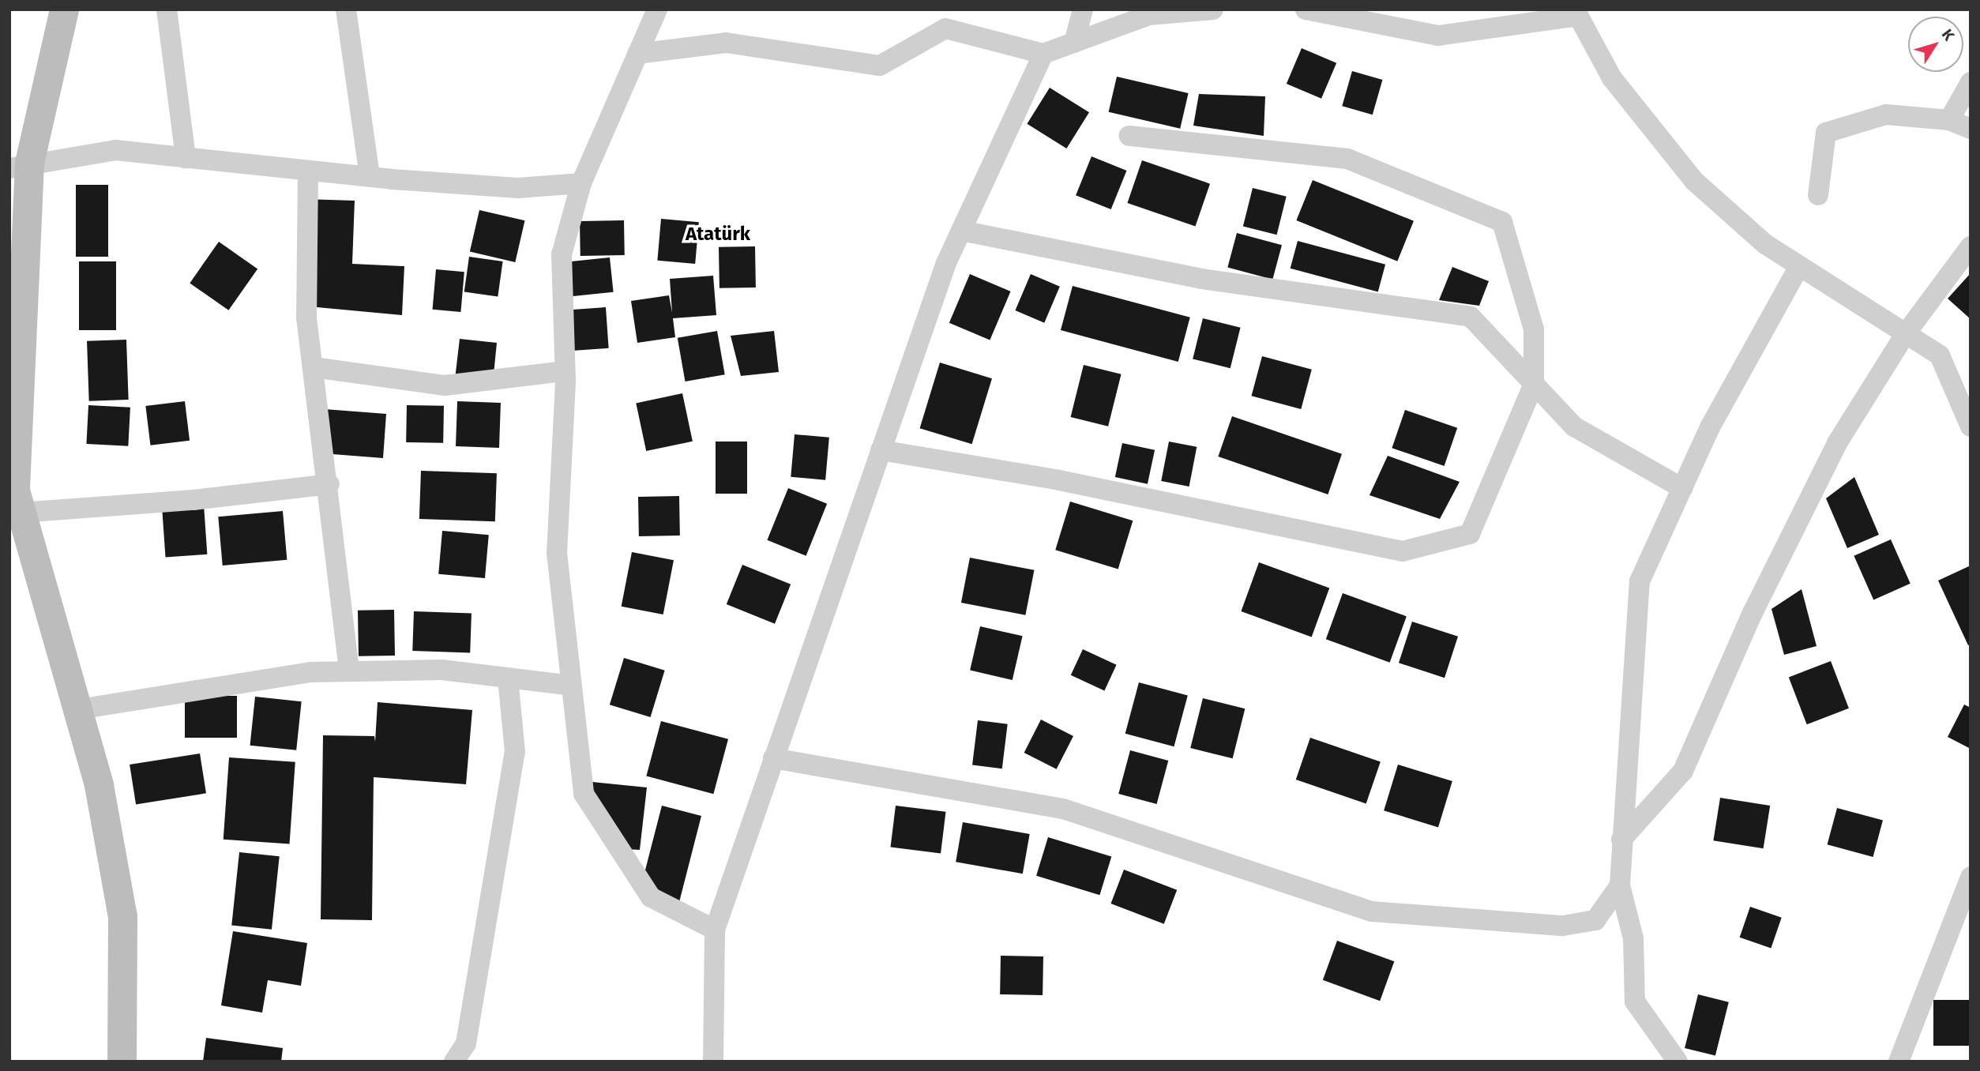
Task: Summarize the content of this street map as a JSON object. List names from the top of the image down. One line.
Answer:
{"districts":["Atatürk"],"north":"top right"}
